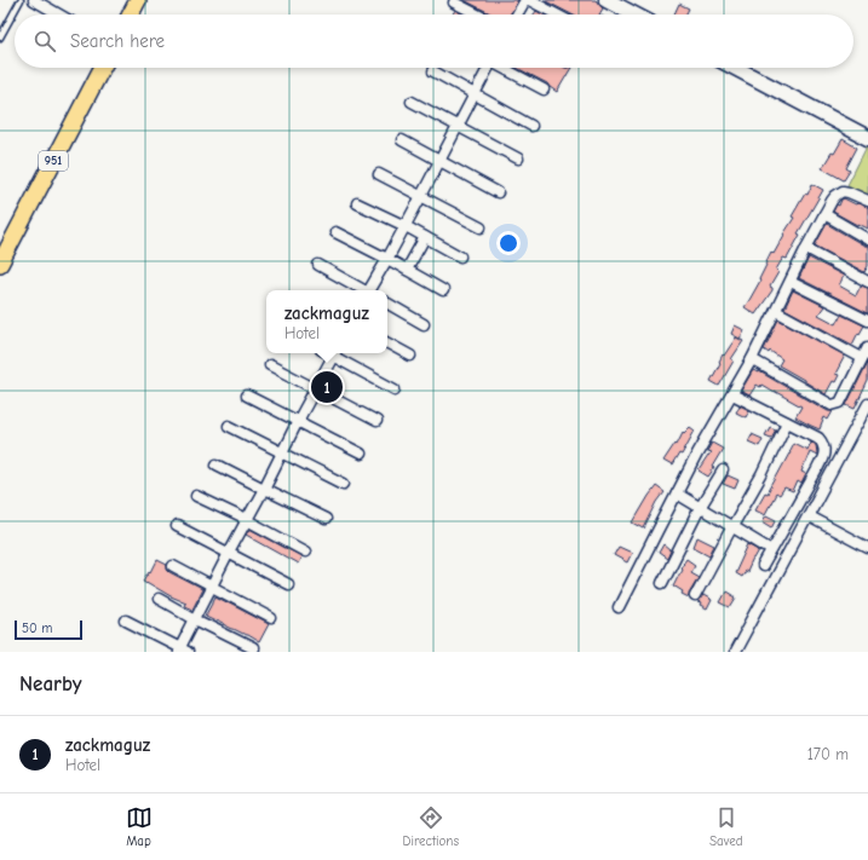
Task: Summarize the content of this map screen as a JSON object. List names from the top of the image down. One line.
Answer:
{"streets":{"main road":["951"]},"scale_bar":"50 m","page":{"search":"Search here","popup":["zackmaguz","Hotel"],"pins":"1","scale":"50 m","heading":"Nearby","list":[{"mark":"1","name":"zackmaguz","note":"Hotel","value":"170 m"}],"nav":["Map","Directions","Saved"]}}
